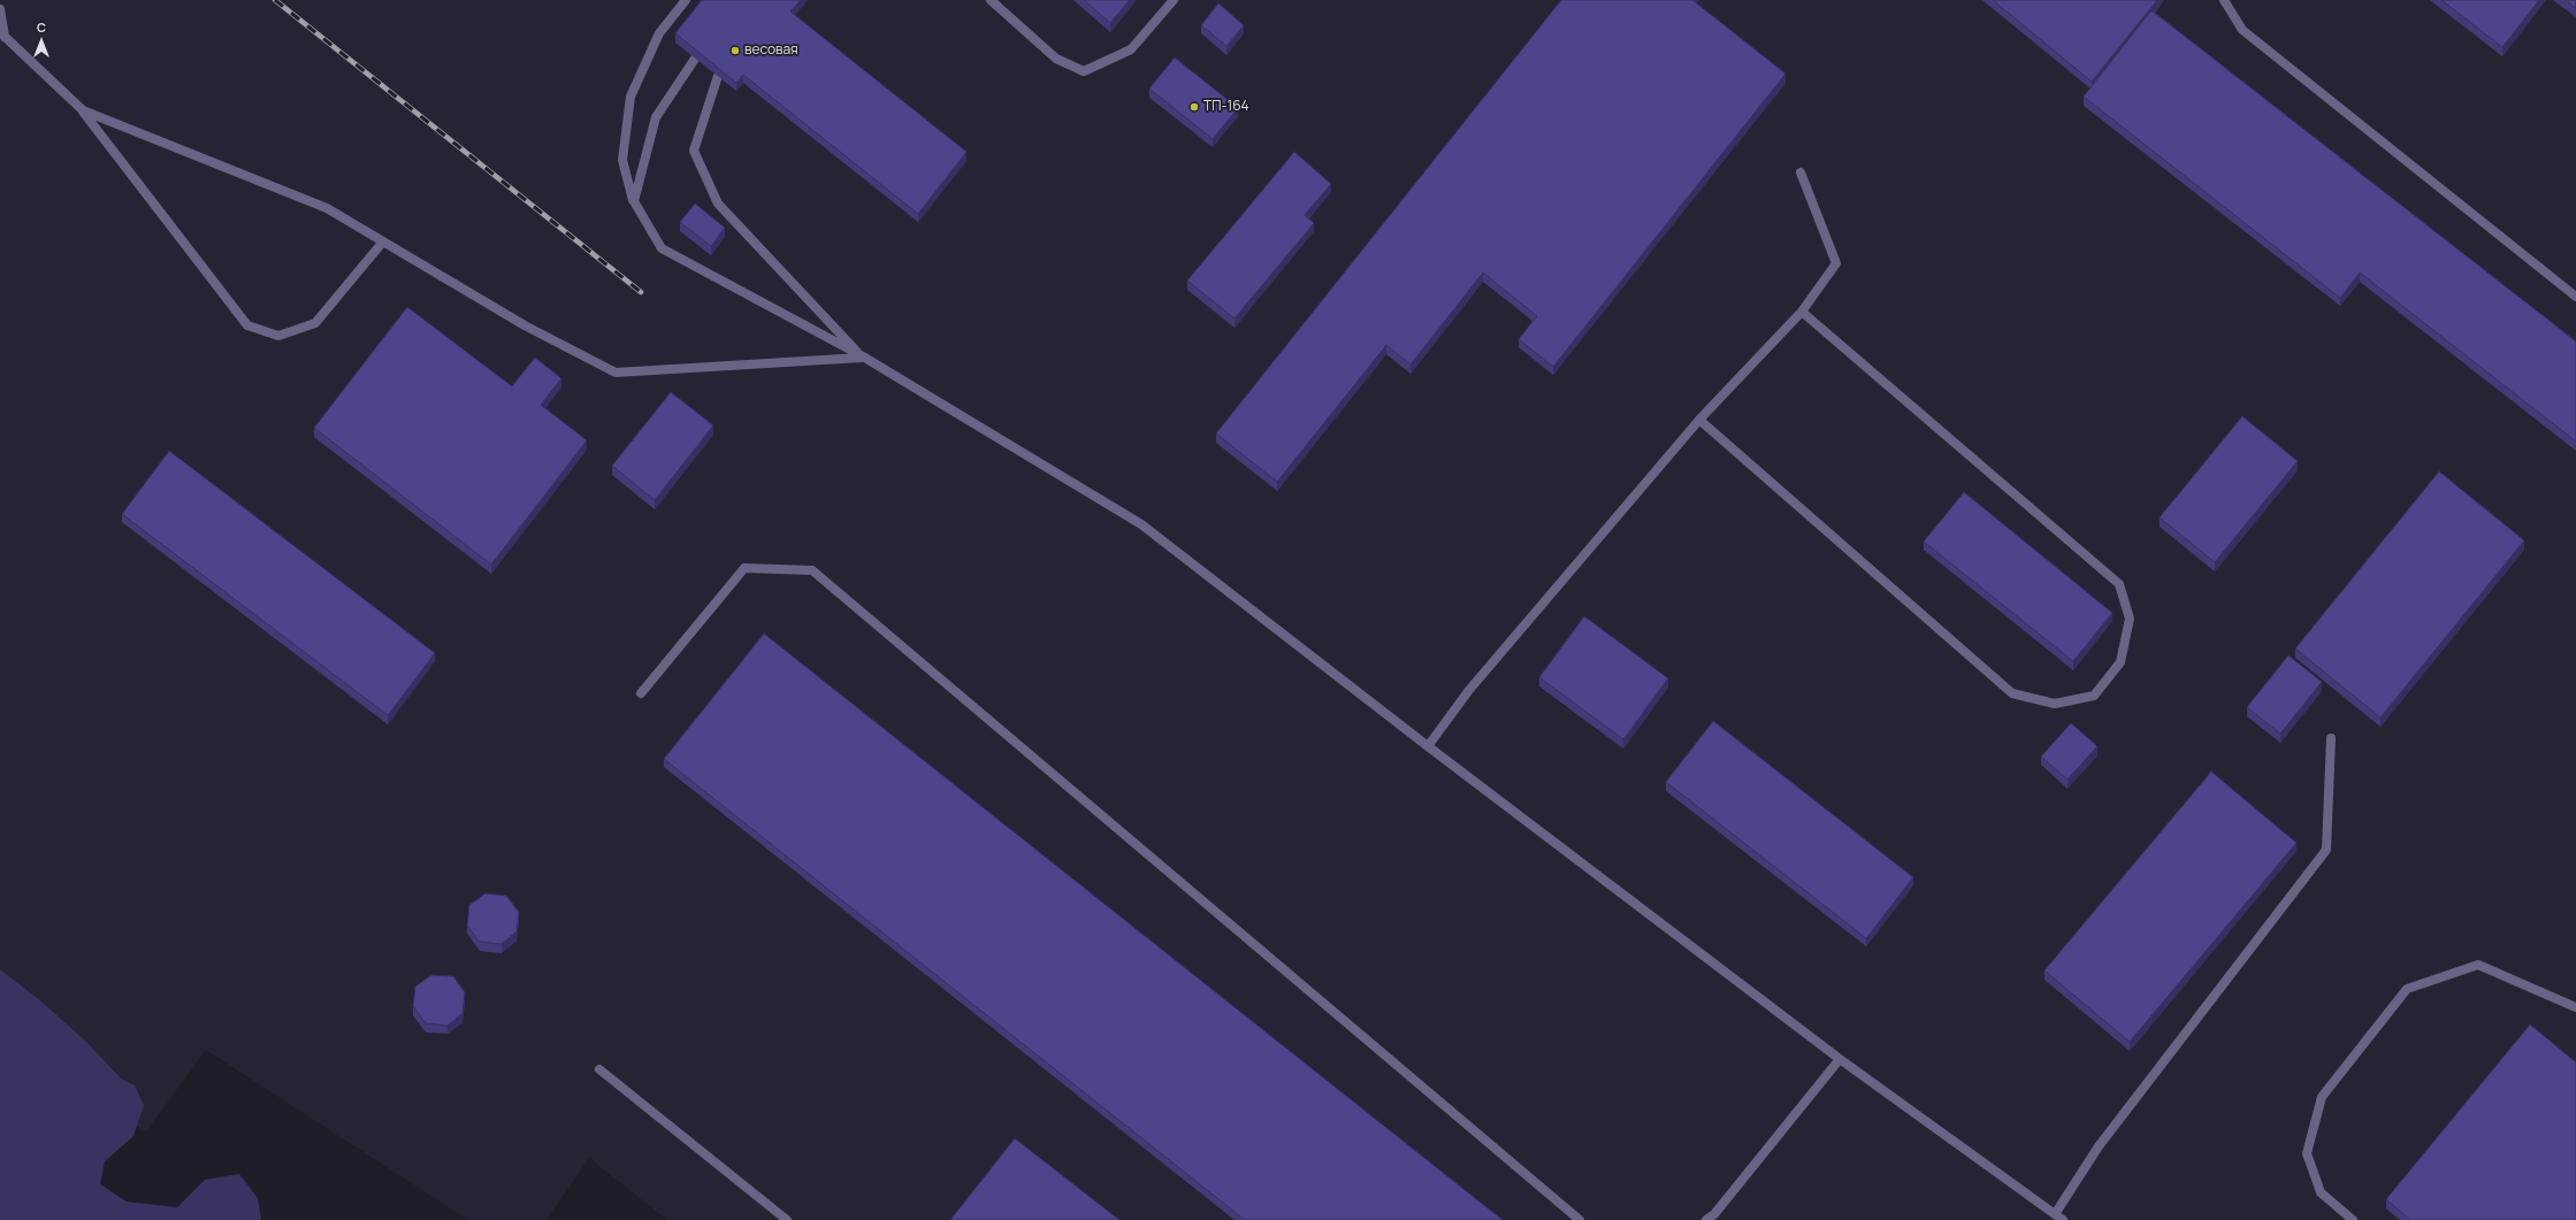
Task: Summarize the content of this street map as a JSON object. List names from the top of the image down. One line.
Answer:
{"places":["весовая","ТП-164"],"north":"top"}
